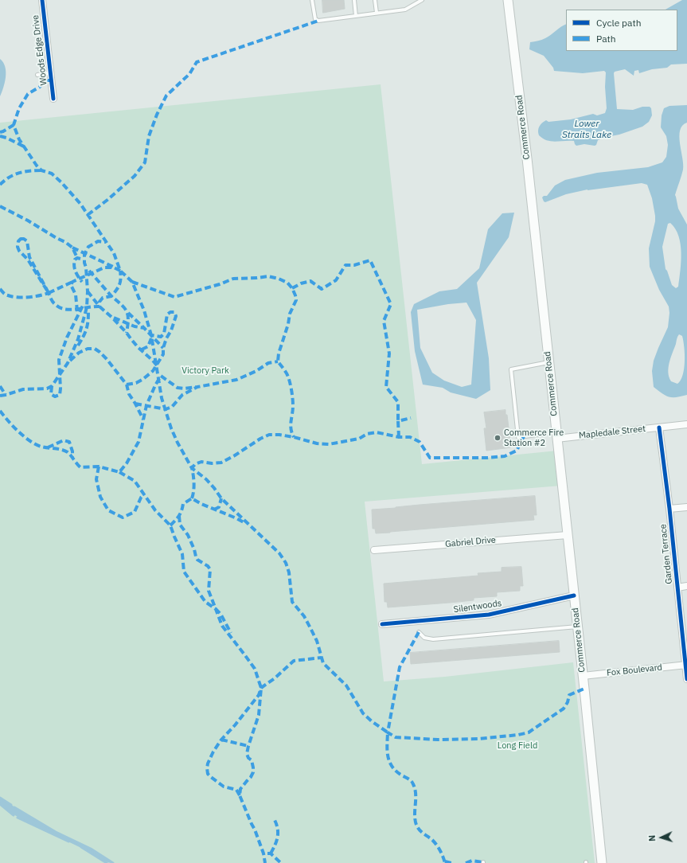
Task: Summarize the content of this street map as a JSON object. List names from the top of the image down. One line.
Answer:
{"streets":{"main road":["Commerce Road"],"street":["Woods Edge Drive","Mapledale Street","Gabriel Drive","Garden Terrace","Silentwoods","Fox Boulevard"]},"crossings":[["Commerce Road","Mapledale Street"],["Commerce Road","Gabriel Drive"],["Commerce Road","Silentwoods"],["Commerce Road","Fox Boulevard"],["Mapledale Street","Garden Terrace"],["Garden Terrace","Fox Boulevard"]],"water":["Lower Straits Lake"],"parks":["Victory Park","Long Field"],"places":["Commerce Fire Station #2"],"legend":["Cycle path","Path"],"north":"left"}
